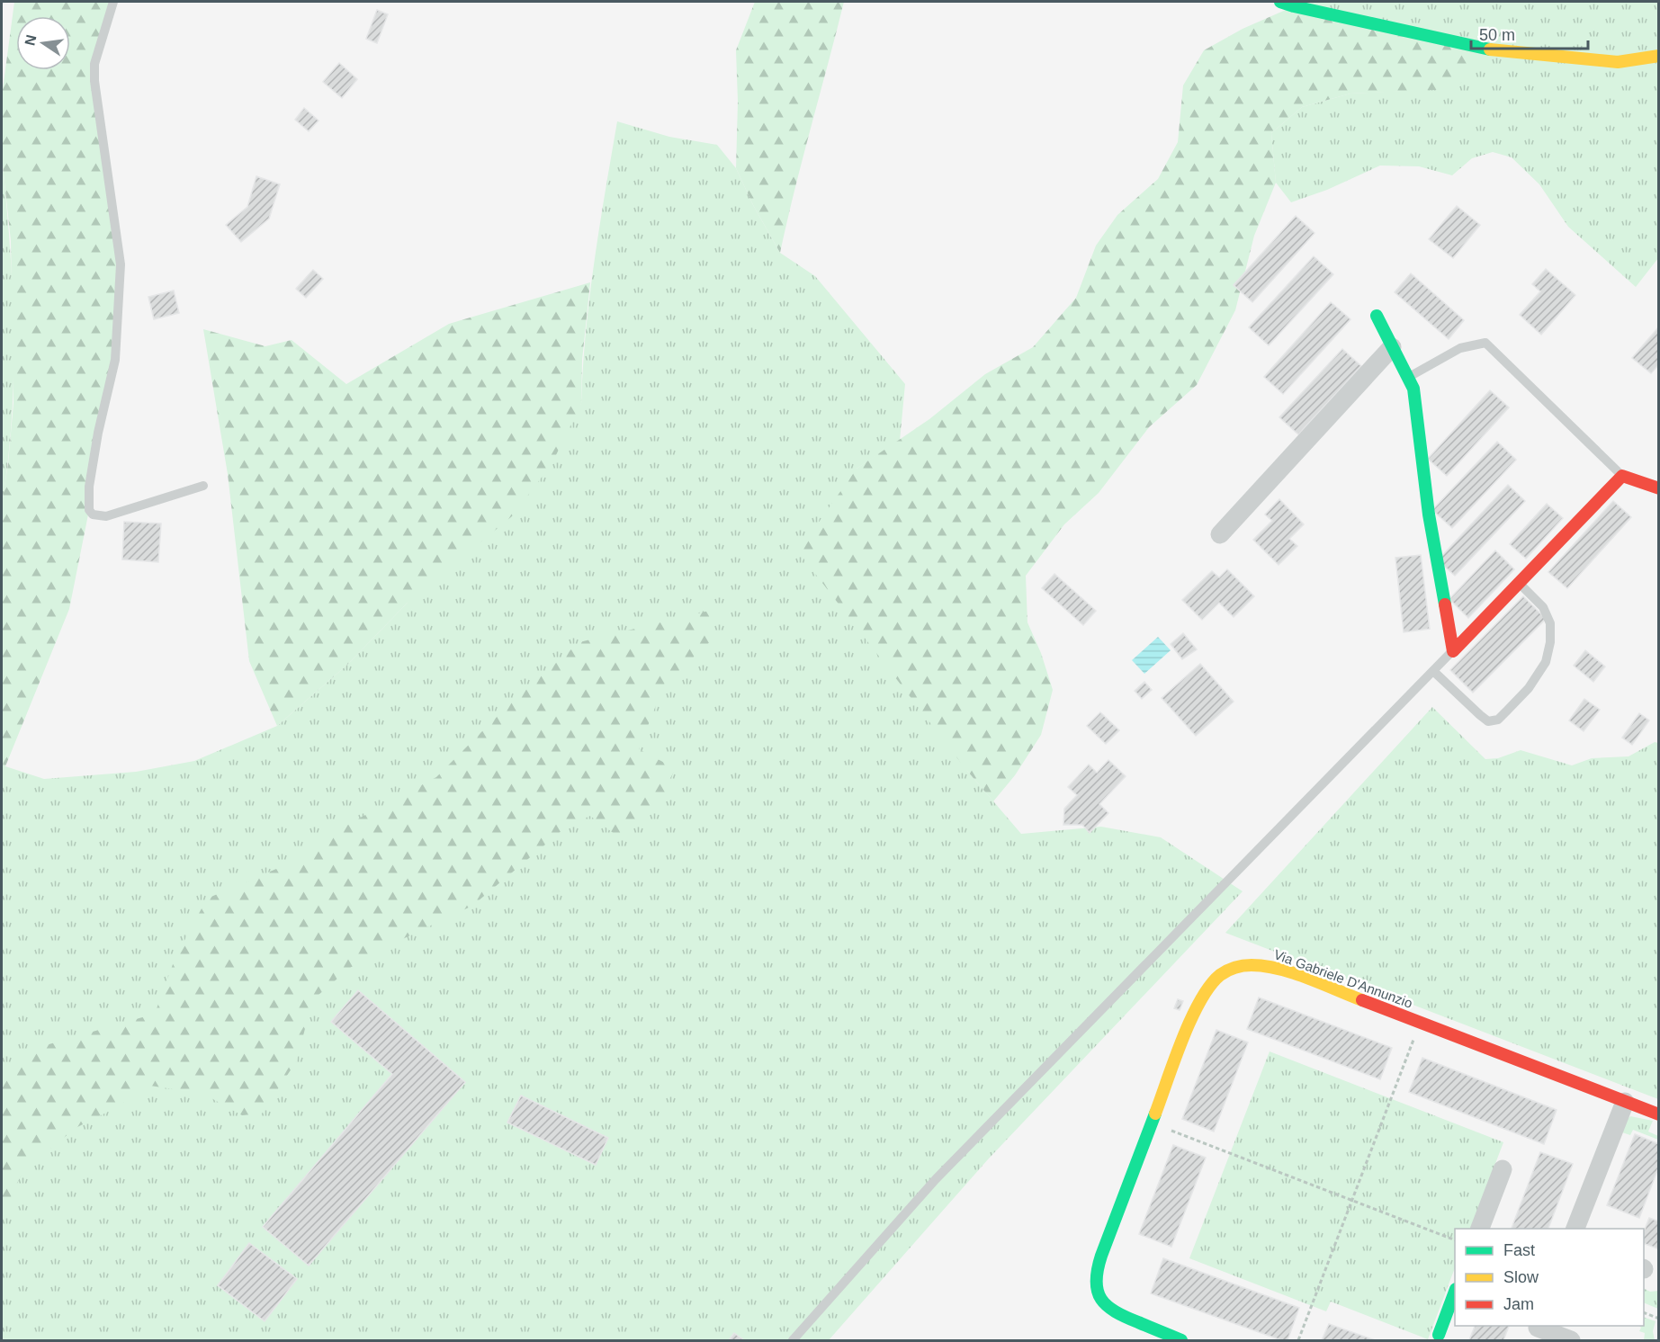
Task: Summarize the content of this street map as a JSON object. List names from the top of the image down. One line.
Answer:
{"streets":{"street":["Via Gabriele D'Annunzio"]},"legend":["Fast","Slow","Jam"],"scale_bar":"50 m","north":"left"}
